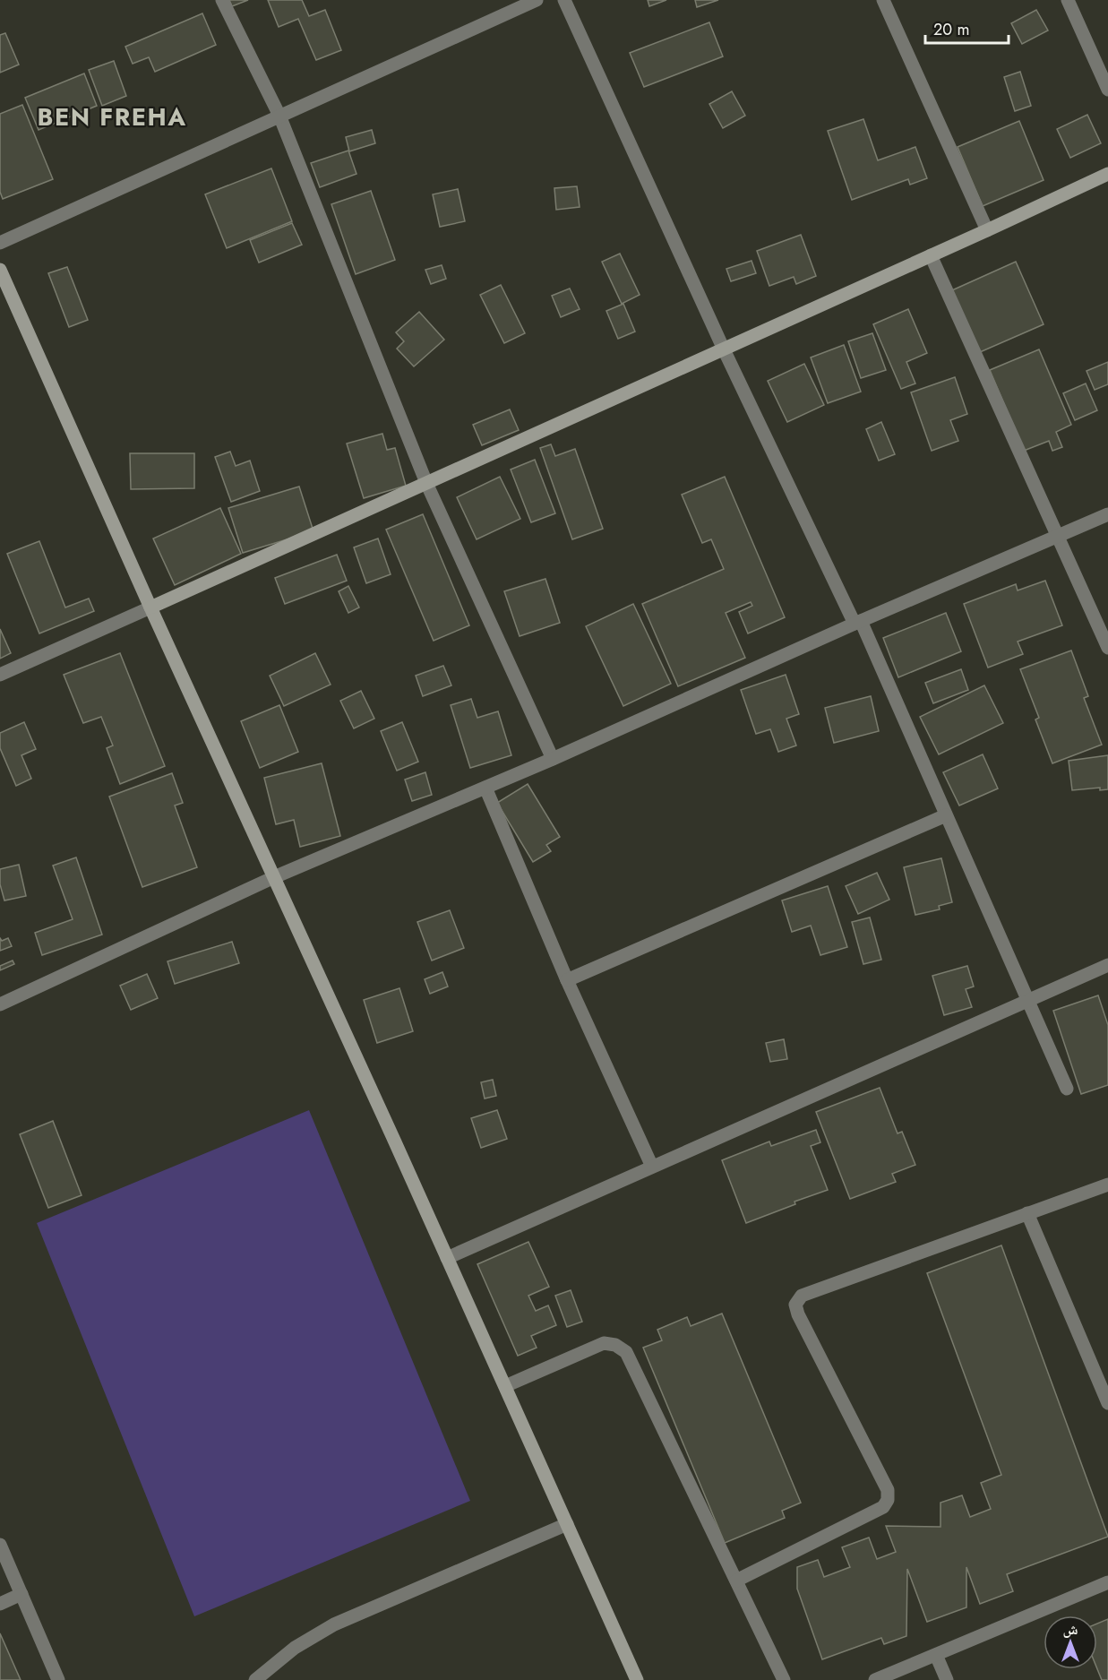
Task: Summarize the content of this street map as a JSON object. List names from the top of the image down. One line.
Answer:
{"districts":["BEN FREHA"],"scale_bar":"20 m","north":"top"}
